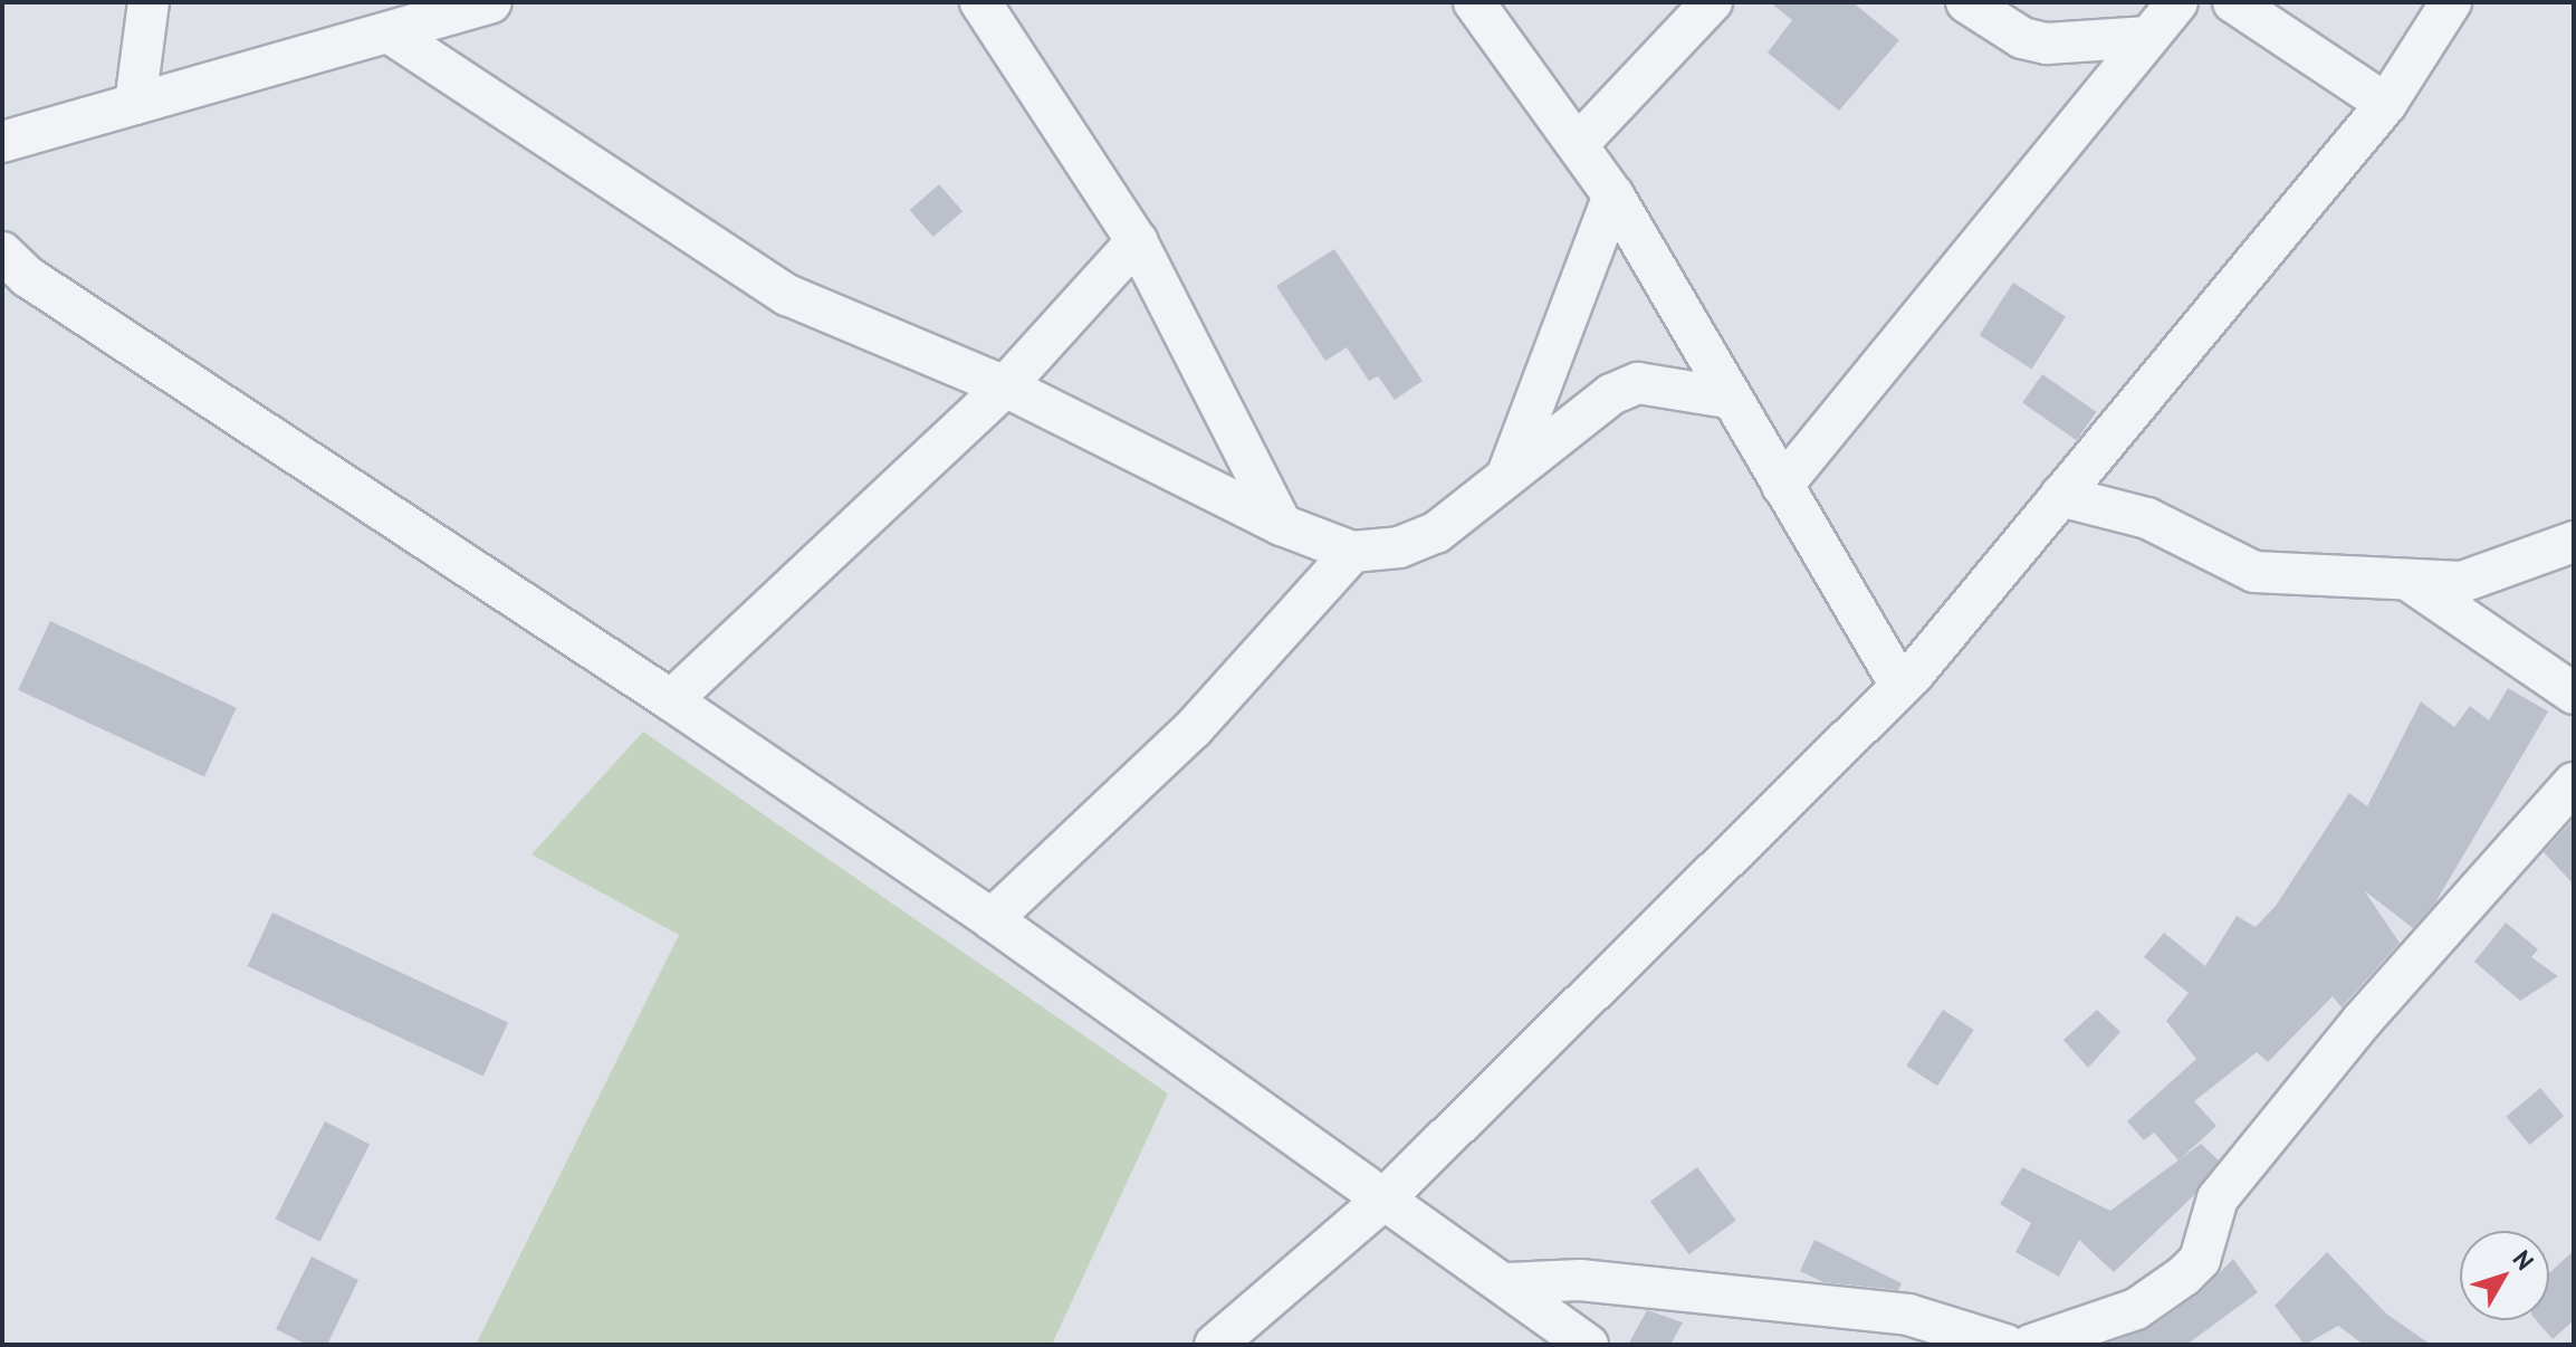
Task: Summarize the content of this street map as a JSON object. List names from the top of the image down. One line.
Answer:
{"north":"top right"}
